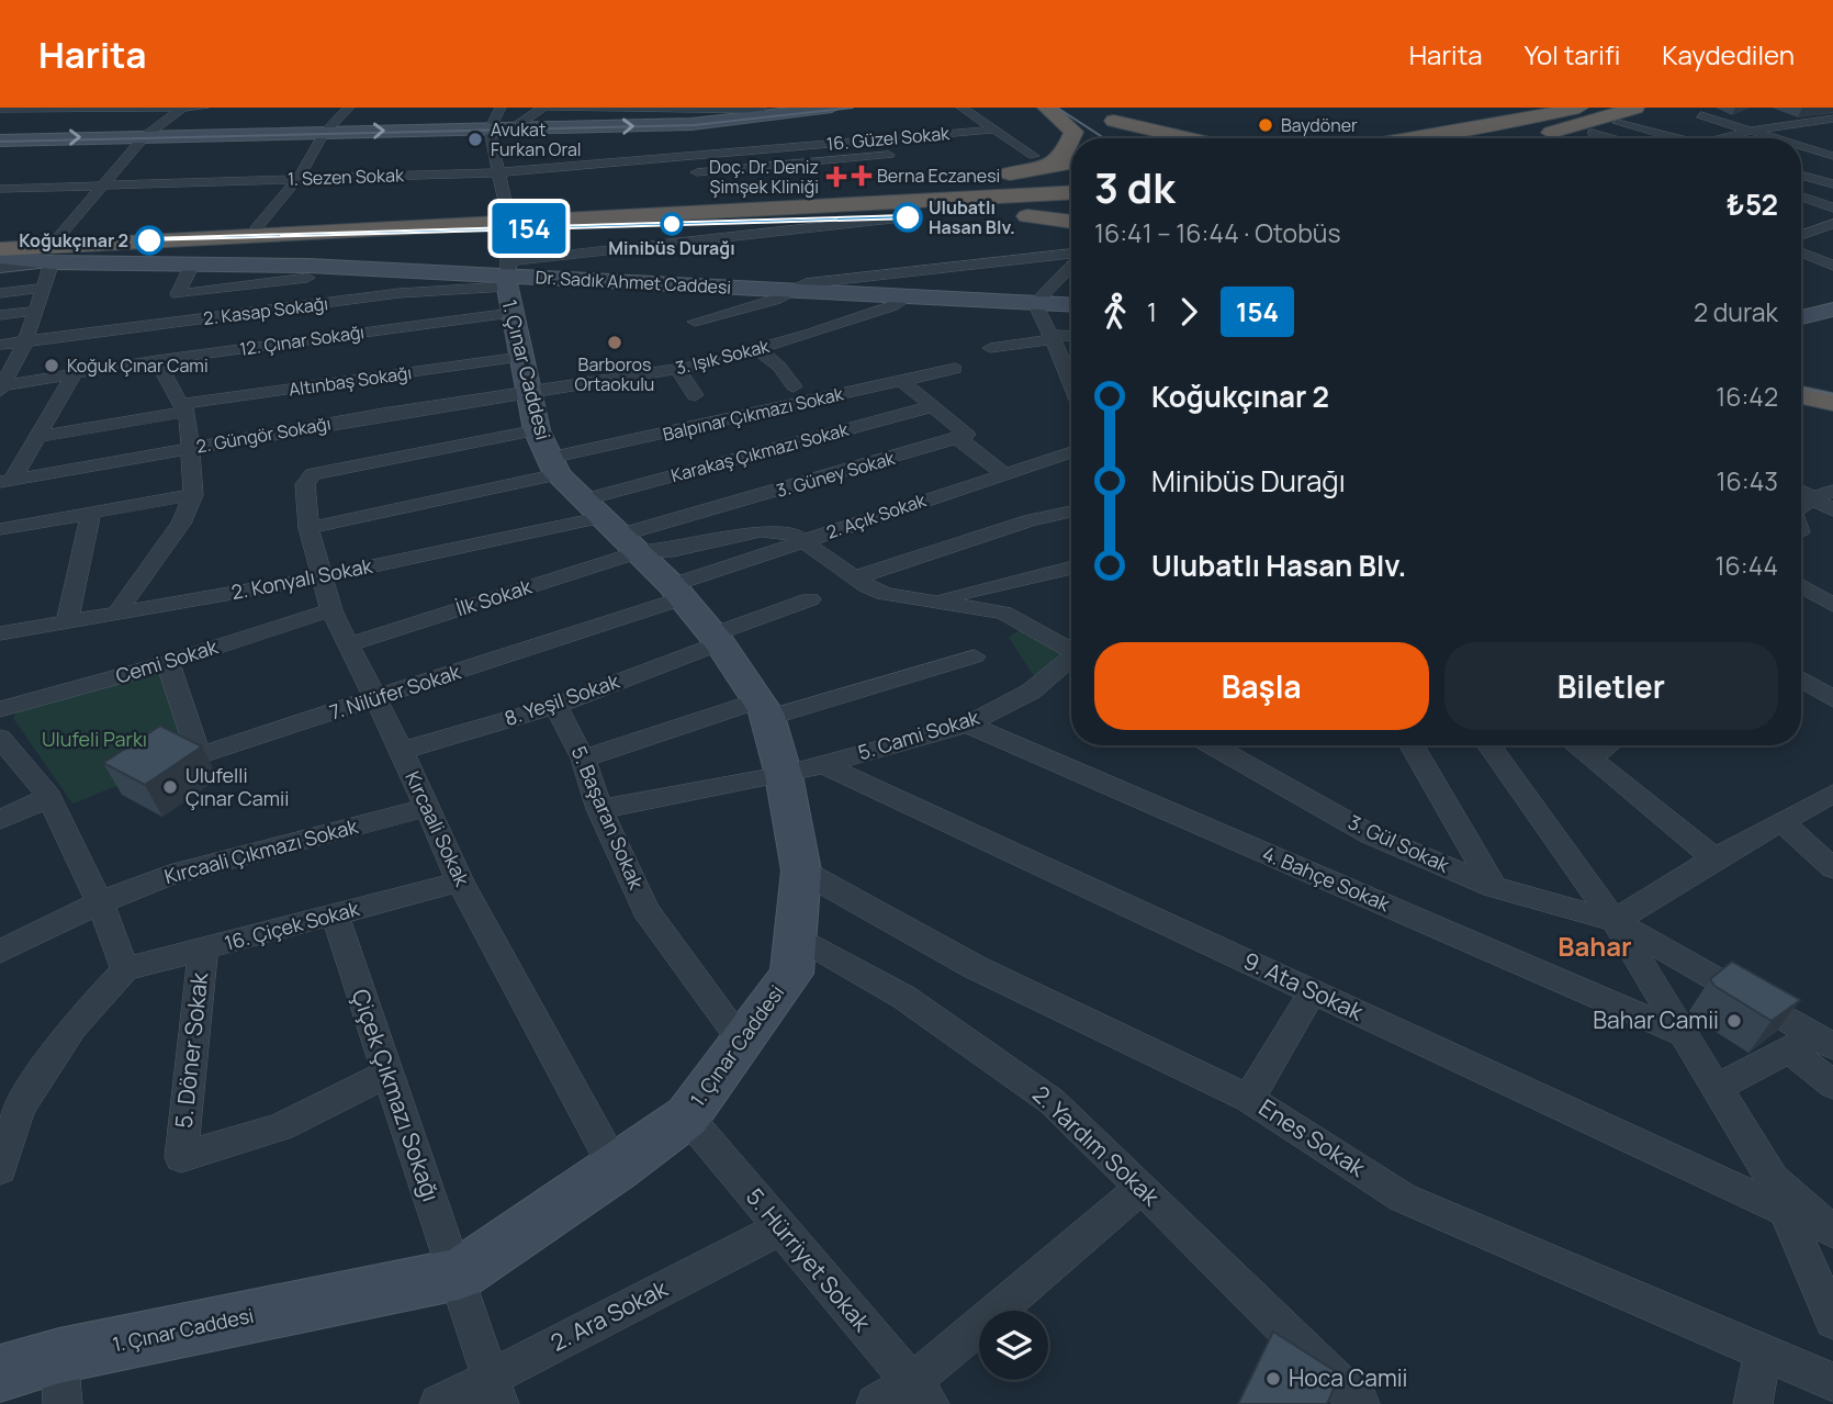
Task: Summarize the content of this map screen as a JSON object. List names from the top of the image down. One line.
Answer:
{"streets":{"main road":["Dr. Sadık Ahmet Caddesi","1. Çınar Caddesi"],"street":["16. Güzel Sokak","1. Sezen Sokak","2. Kasap Sokağı","12. Çınar Sokağı","3. Işık Sokak","Altınbaş Sokağı","Balpınar Çıkmazı Sokak","2. Güngör Sokağı","Karakaş Çıkmazı Sokak","3. Güney Sokak","2. Açık Sokak","2. Konyalı Sokak","İlk Sokak","Cemi Sokak","7. Nilüfer Sokak","8. Yeşil Sokak","5. Cami Sokak","5. Başaran Sokak","Kırcaali Sokak","3. Gül Sokak","Kırcaali Çıkmazı Sokak","4. Bahçe Sokak","16. Çiçek Sokak","9. Ata Sokak","5. Döner Sokak","Çiçek Çıkmazı Sokağı","Enes Sokak","2. Yardım Sokak","5. Hürriyet Sokak","2. Ara Sokak"]},"crossings":[["16. Güzel Sokak","1. Sezen Sokak"],["Dr. Sadık Ahmet Caddesi","2. Kasap Sokağı"],["Dr. Sadık Ahmet Caddesi","12. Çınar Sokağı"],["Dr. Sadık Ahmet Caddesi","3. Işık Sokak"],["Dr. Sadık Ahmet Caddesi","1. Çınar Caddesi"],["2. Kasap Sokağı","12. Çınar Sokağı"],["2. Kasap Sokağı","1. Çınar Caddesi"],["12. Çınar Sokağı","1. Çınar Caddesi"],["3. Işık Sokak","1. Çınar Caddesi"],["3. Işık Sokak","Altınbaş Sokağı"],["3. Işık Sokak","Balpınar Çıkmazı Sokak"],["3. Işık Sokak","2. Güngör Sokağı"],["3. Işık Sokak","Karakaş Çıkmazı Sokak"],["3. Işık Sokak","3. Güney Sokak"],["3. Işık Sokak","2. Konyalı Sokak"],["3. Işık Sokak","İlk Sokak"],["1. Çınar Caddesi","Altınbaş Sokağı"],["1. Çınar Caddesi","Balpınar Çıkmazı Sokak"],["1. Çınar Caddesi","2. Güngör Sokağı"],["1. Çınar Caddesi","Karakaş Çıkmazı Sokak"],["1. Çınar Caddesi","3. Güney Sokak"],["1. Çınar Caddesi","2. Açık Sokak"],["1. Çınar Caddesi","2. Konyalı Sokak"],["1. Çınar Caddesi","İlk Sokak"],["1. Çınar Caddesi","7. Nilüfer Sokak"],["1. Çınar Caddesi","8. Yeşil Sokak"],["1. Çınar Caddesi","5. Cami Sokak"],["1. Çınar Caddesi","5. Başaran Sokak"],["1. Çınar Caddesi","Kırcaali Sokak"],["1. Çınar Caddesi","9. Ata Sokak"],["1. Çınar Caddesi","Çiçek Çıkmazı Sokağı"],["1. Çınar Caddesi","Enes Sokak"],["1. Çınar Caddesi","2. Yardım Sokak"],["1. Çınar Caddesi","5. Hürriyet Sokak"],["Altınbaş Sokağı","Balpınar Çıkmazı Sokak"],["Altınbaş Sokağı","2. Güngör Sokağı"],["Altınbaş Sokağı","Karakaş Çıkmazı Sokak"],["Altınbaş Sokağı","3. Güney Sokak"],["Altınbaş Sokağı","2. Konyalı Sokak"],["Altınbaş Sokağı","İlk Sokak"],["Balpınar Çıkmazı Sokak","2. Güngör Sokağı"],["Balpınar Çıkmazı Sokak","Karakaş Çıkmazı Sokak"],["Balpınar Çıkmazı Sokak","3. Güney Sokak"],["Balpınar Çıkmazı Sokak","2. Konyalı Sokak"],["Balpınar Çıkmazı Sokak","İlk Sokak"],["2. Güngör Sokağı","Karakaş Çıkmazı Sokak"],["2. Güngör Sokağı","3. Güney Sokak"],["2. Güngör Sokağı","2. Konyalı Sokak"],["2. Güngör Sokağı","İlk Sokak"],["Karakaş Çıkmazı Sokak","3. Güney Sokak"],["Karakaş Çıkmazı Sokak","2. Konyalı Sokak"],["Karakaş Çıkmazı Sokak","İlk Sokak"],["3. Güney Sokak","2. Konyalı Sokak"],["3. Güney Sokak","İlk Sokak"],["2. Açık Sokak","7. Nilüfer Sokak"],["2. Konyalı Sokak","İlk Sokak"],["2. Konyalı Sokak","Kırcaali Sokak"],["İlk Sokak","Kırcaali Sokak"],["Cemi Sokak","7. Nilüfer Sokak"],["Cemi Sokak","Kırcaali Sokak"],["7. Nilüfer Sokak","Kırcaali Sokak"],["8. Yeşil Sokak","5. Başaran Sokak"],["8. Yeşil Sokak","Kırcaali Sokak"],["5. Cami Sokak","5. Başaran Sokak"],["5. Cami Sokak","4. Bahçe Sokak"],["5. Cami Sokak","9. Ata Sokak"],["Kırcaali Sokak","Kırcaali Çıkmazı Sokak"],["Kırcaali Sokak","16. Çiçek Sokak"],["16. Çiçek Sokak","5. Döner Sokak"],["16. Çiçek Sokak","Çiçek Çıkmazı Sokağı"],["5. Döner Sokak","Çiçek Çıkmazı Sokağı"],["5. Hürriyet Sokak","2. Ara Sokak"]],"districts":["Bahar"],"parks":["Ulufeli Parkı"],"places":{"other":["Baydöner","Avukat Furkan Oral","Ulubatlı Hasan Blv.","Minibüs Durağı","Koğukçınar 2","Barboros Ortaokulu","Koğuk Çınar Cami","Ulufelli Çınar Camii","Bahar Camii","Hoca Camii"],"health":["Berna Eczanesi","Doç. Dr. Deniz Şimşek Kliniği"]},"lines":["bus line 154"],"page":{"header":"Harita","nav":["Harita","Yol tarifi","Kaydedilen"],"on_map":"154","heading":["3 dk","16:41 – 16:44 · Otobüs","₺52"],"legs":["1","154","2 durak"],"list":[{"name":"Koğukçınar 2","value":"16:42"},{"name":"Minibüs Durağı","value":"16:43"},{"name":"Ulubatlı Hasan Blv.","value":"16:44"}],"buttons":["Başla","Biletler"]}}
